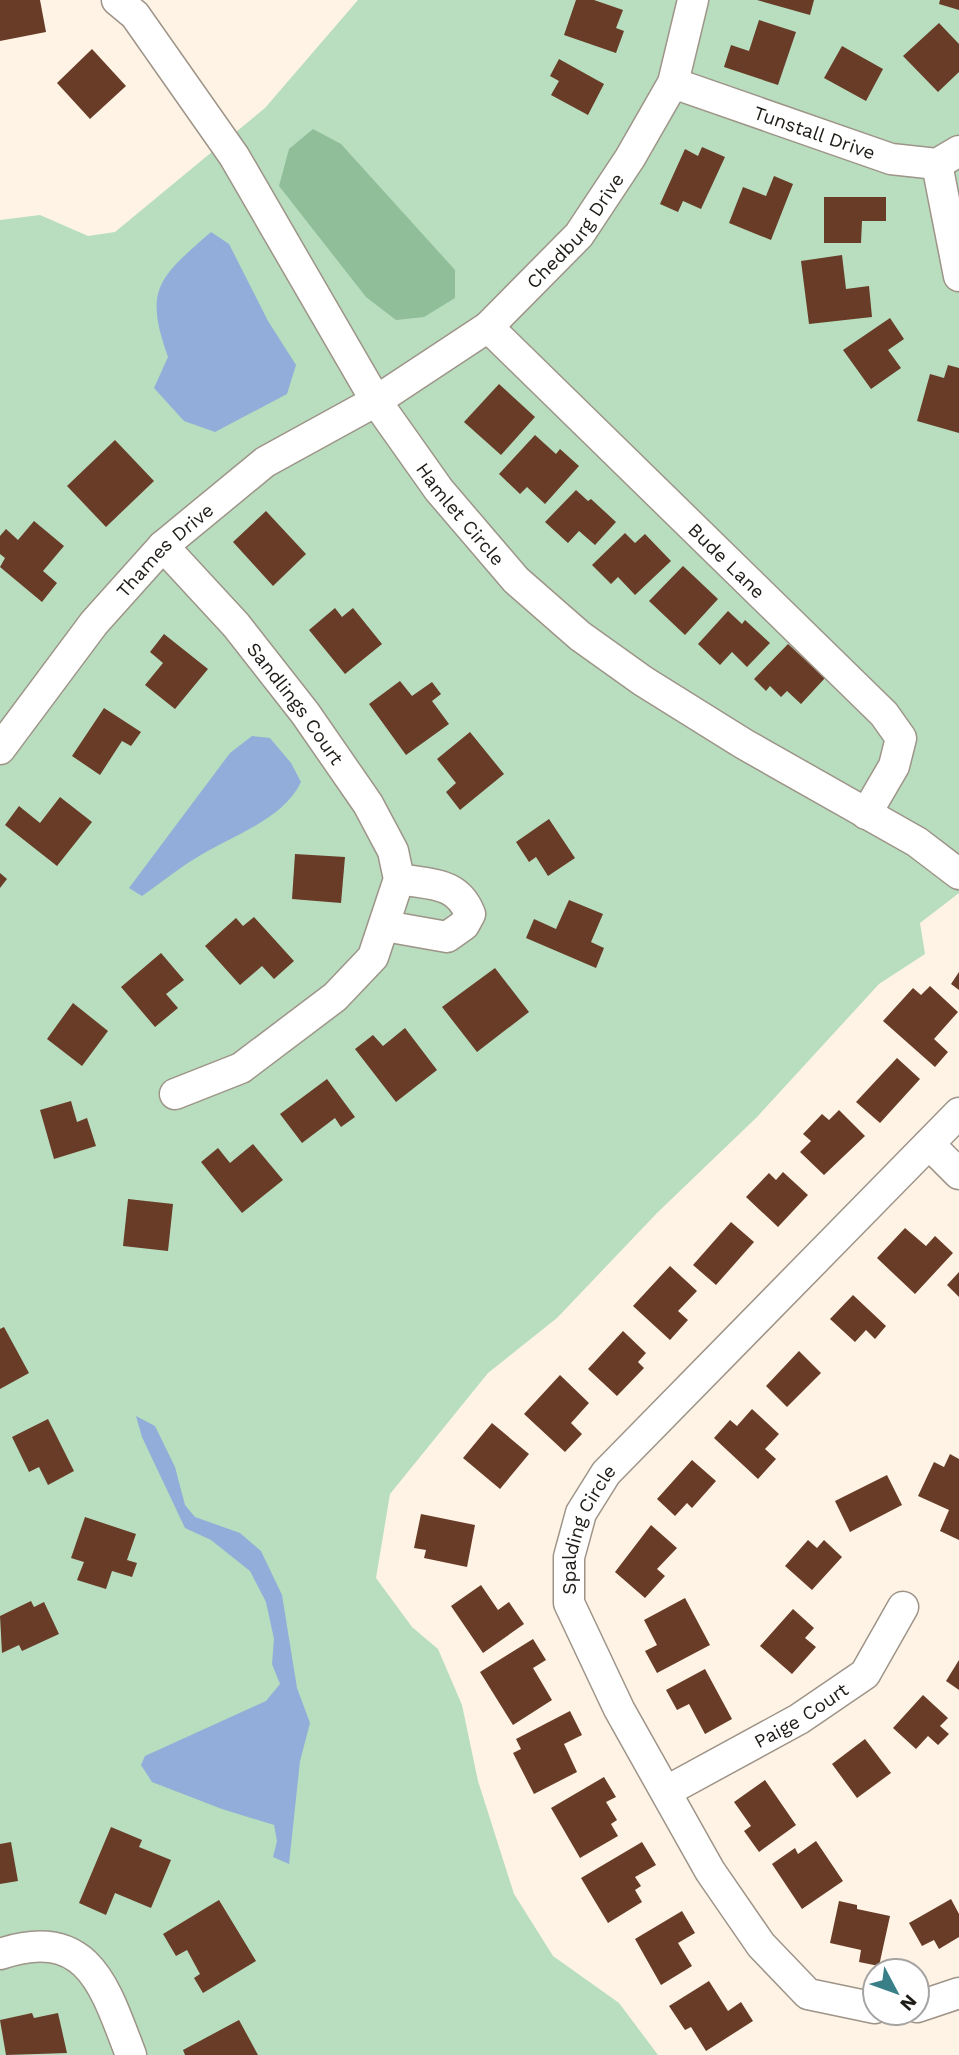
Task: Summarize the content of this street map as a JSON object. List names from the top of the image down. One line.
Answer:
{"streets":{"street":["Tunstall Drive","Chedburg Drive","Hamlet Circle","Thames Drive","Bude Lane","Sandlings Court","Spalding Circle","Paige Court"]},"crossings":[["Tunstall Drive","Chedburg Drive"],["Chedburg Drive","Hamlet Circle"],["Chedburg Drive","Thames Drive"],["Chedburg Drive","Bude Lane"],["Hamlet Circle","Thames Drive"],["Hamlet Circle","Bude Lane"],["Thames Drive","Sandlings Court"],["Spalding Circle","Paige Court"]],"north":"bottom right"}
